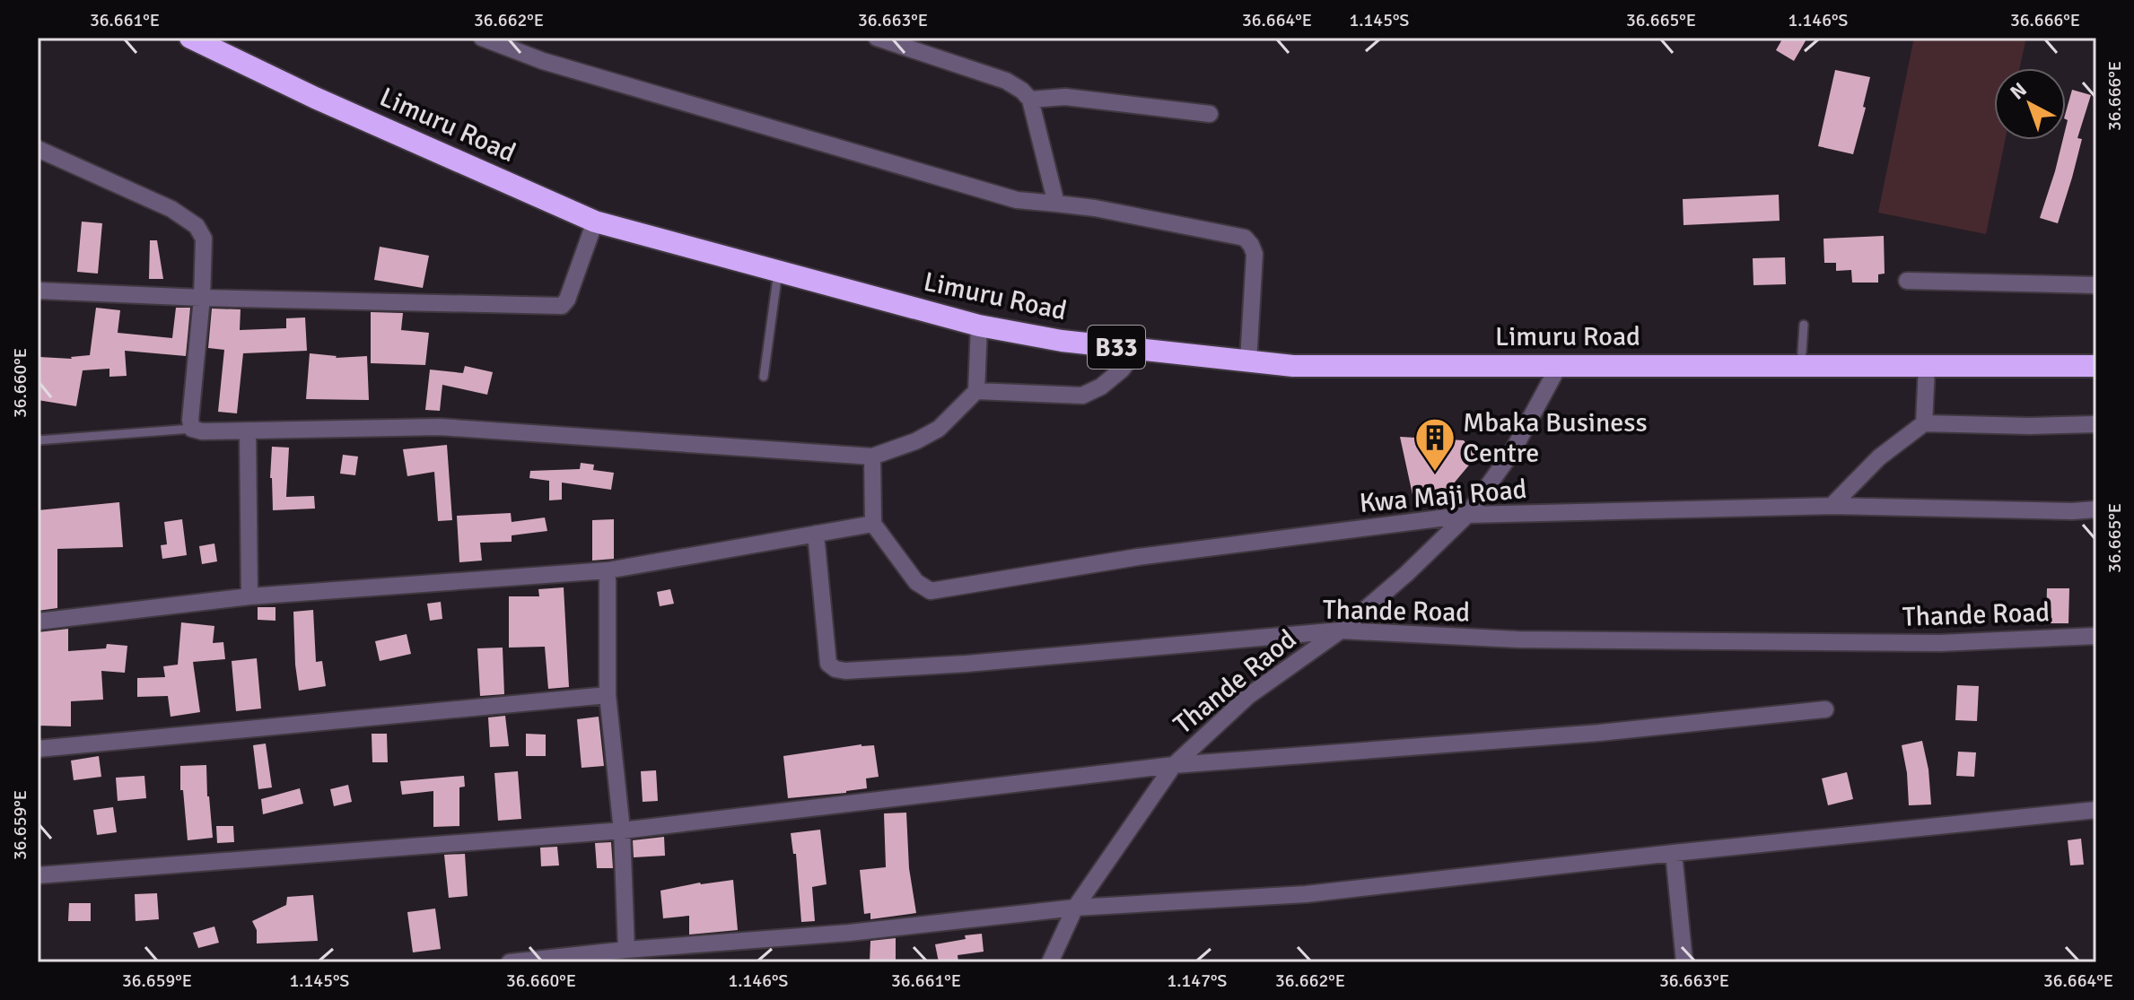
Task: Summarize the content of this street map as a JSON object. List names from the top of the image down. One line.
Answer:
{"streets":{"highway":["Limuru Road","B33"],"street":["Kwa Maji Road","Thande Road","Thande Raod"]},"crossings":[["Limuru Road","Thande Raod"],["Kwa Maji Road","Thande Raod"],["Thande Road","Thande Raod"]],"places":{"building":["Mbaka Business Centre"]},"north":"top left","coordinates":["36.661°E","36.662°E","36.663°E","36.664°E","1.145°S","36.665°E","1.146°S","36.666°E","36.660°E","36.659°E","1.147°S"]}
